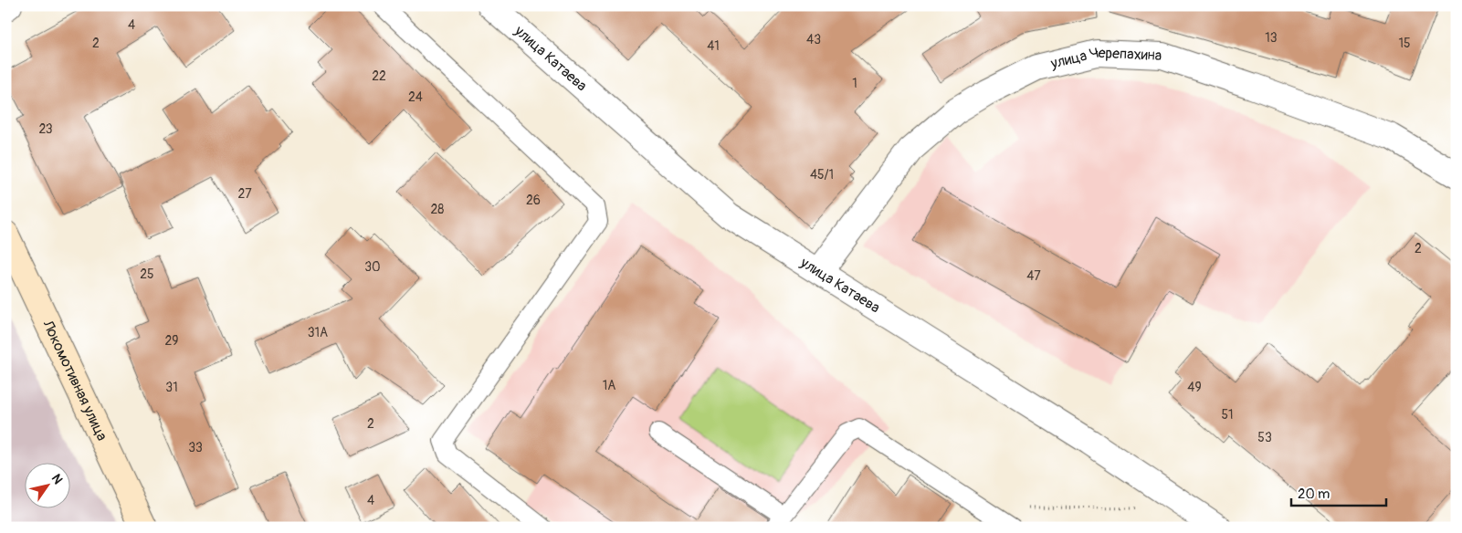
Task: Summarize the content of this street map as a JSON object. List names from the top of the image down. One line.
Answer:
{"streets":{"street":["улица Катаева","улица Черепахина","Локомотивная улица"]},"crossings":[["улица Катаева","улица Черепахина"]],"house_numbers":["4","13","43","2","15","41","22","1","24","23","45/1","27","26","28","2","30","25","47","31А","29","1А","31","49","51","2","53","33","4"],"scale_bar":"20 m","north":"top right"}
